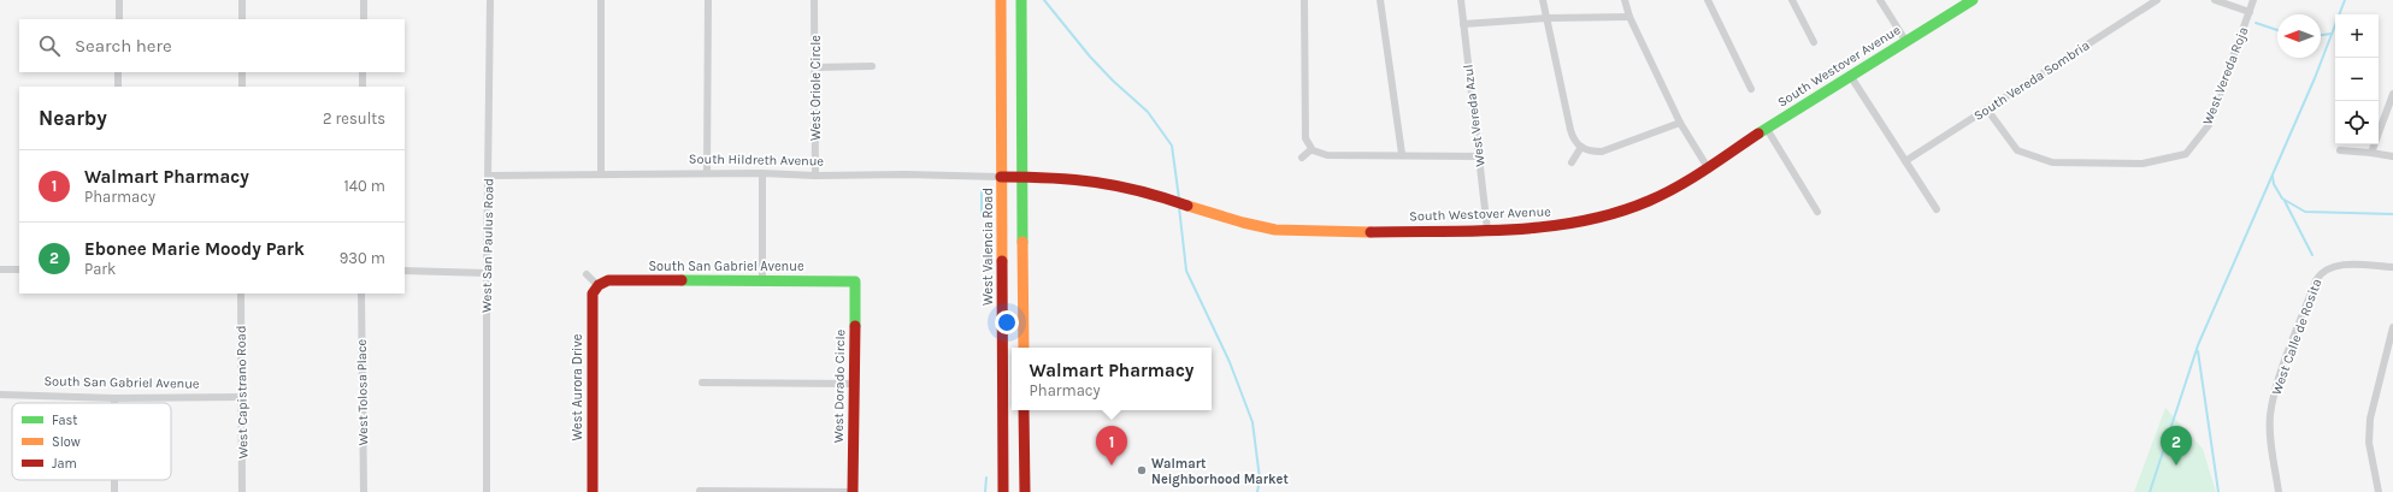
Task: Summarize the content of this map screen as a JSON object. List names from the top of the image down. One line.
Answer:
{"streets":{"street":["South Westover Avenue","West Vereda Roja","South Vereda Sombria","West Oriole Circle","West Vereda Azul","South Hildreth Avenue","West San Paulus Road","West Valencia Road","South San Gabriel Avenue","West Calle de Rosita","West Dorado Circle","West Aurora Drive","West Capistrano Road","West Tolosa Place"]},"crossings":[["South Westover Avenue","West Vereda Azul"],["South Westover Avenue","South Hildreth Avenue"],["West Vereda Roja","South Vereda Sombria"],["West Oriole Circle","South Hildreth Avenue"],["South Hildreth Avenue","West San Paulus Road"],["South Hildreth Avenue","West Valencia Road"],["South San Gabriel Avenue","West Dorado Circle"],["South San Gabriel Avenue","West Aurora Drive"],["South San Gabriel Avenue","West Capistrano Road"]],"places":["Walmart Neighborhood Market"],"legend":["Fast","Slow","Jam"],"north":"left","page":{"map_buttons":["+","−"],"search":"Search here","heading":["Nearby","2 results"],"list":[{"mark":"1","name":"Walmart Pharmacy","note":"Pharmacy","value":"140 m"},{"mark":"2","name":"Ebonee Marie Moody Park","note":"Park","value":"930 m"}],"popup":["Walmart Pharmacy","Pharmacy"],"pins":["1","2"]}}
